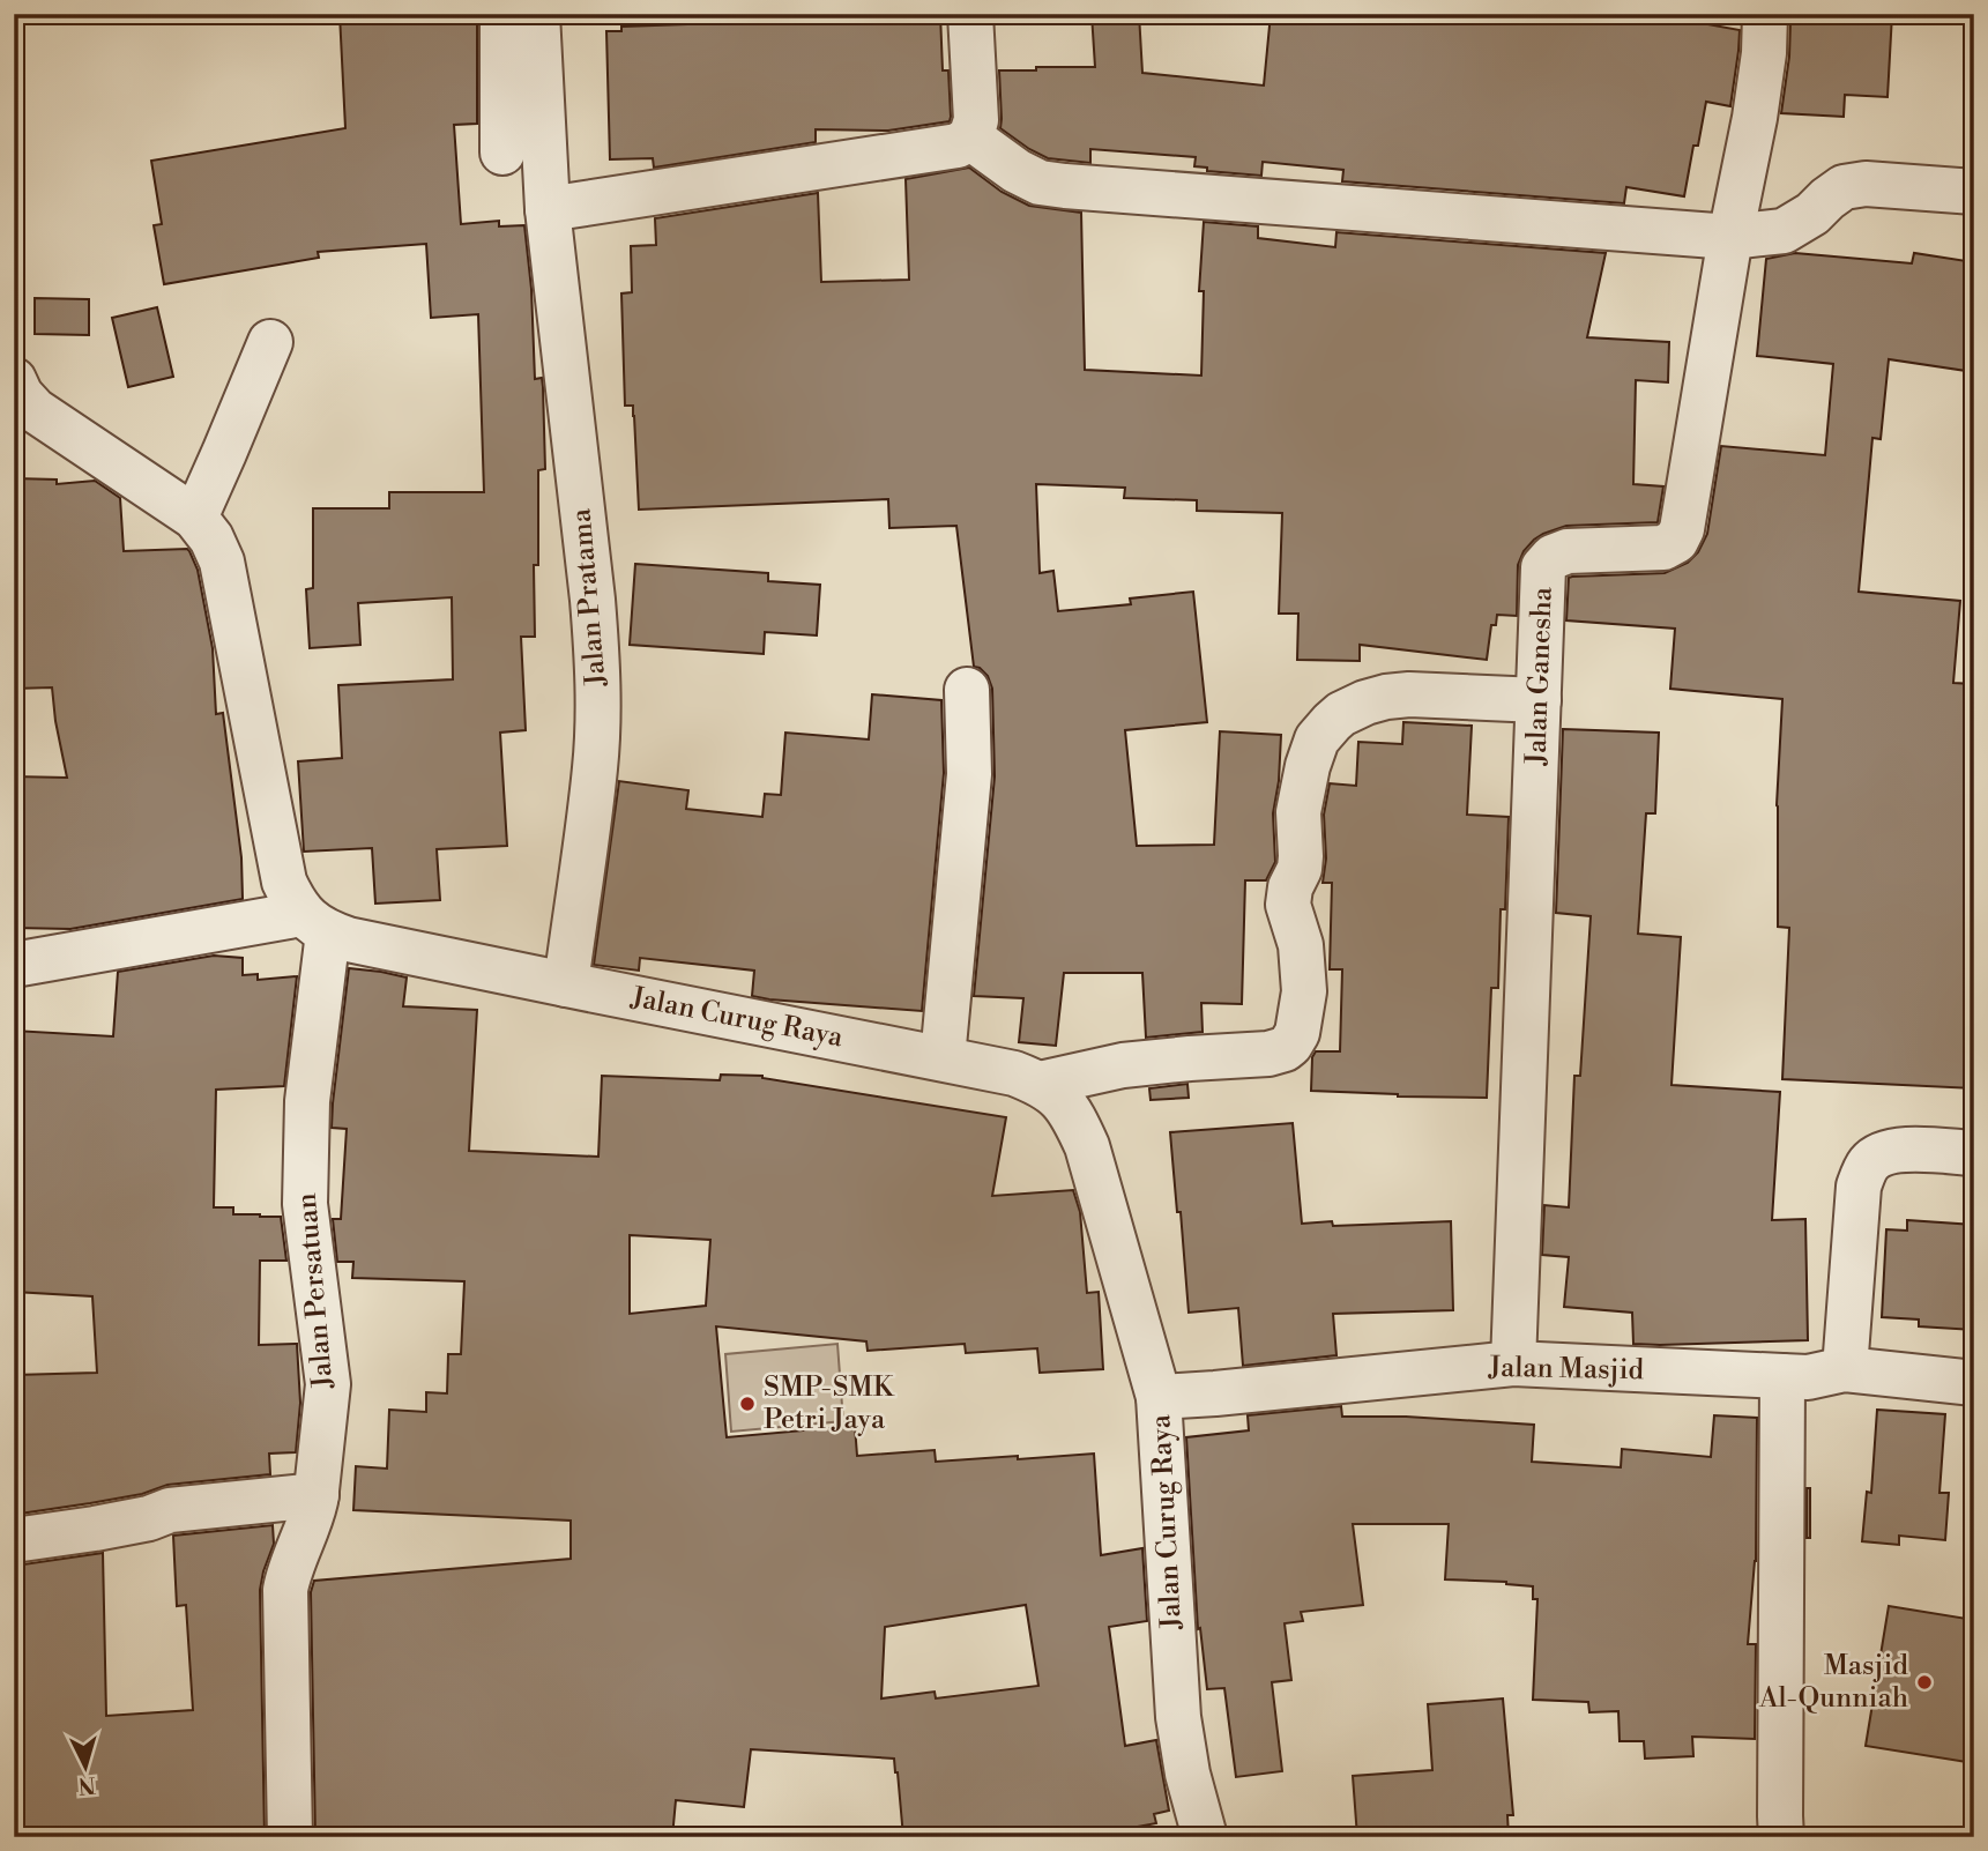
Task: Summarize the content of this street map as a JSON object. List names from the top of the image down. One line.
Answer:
{"streets":{"street":["Jalan Pratama","Jalan Ganesha","Jalan Curug Raya","Jalan Persatuan","Jalan Masjid"]},"crossings":[["Jalan Pratama","Jalan Curug Raya"],["Jalan Ganesha","Jalan Masjid"],["Jalan Curug Raya","Jalan Persatuan"],["Jalan Curug Raya","Jalan Masjid"]],"places":["SMP-SMK Petri Jaya","Masjid Al-Qunniah"],"north":"bottom"}
